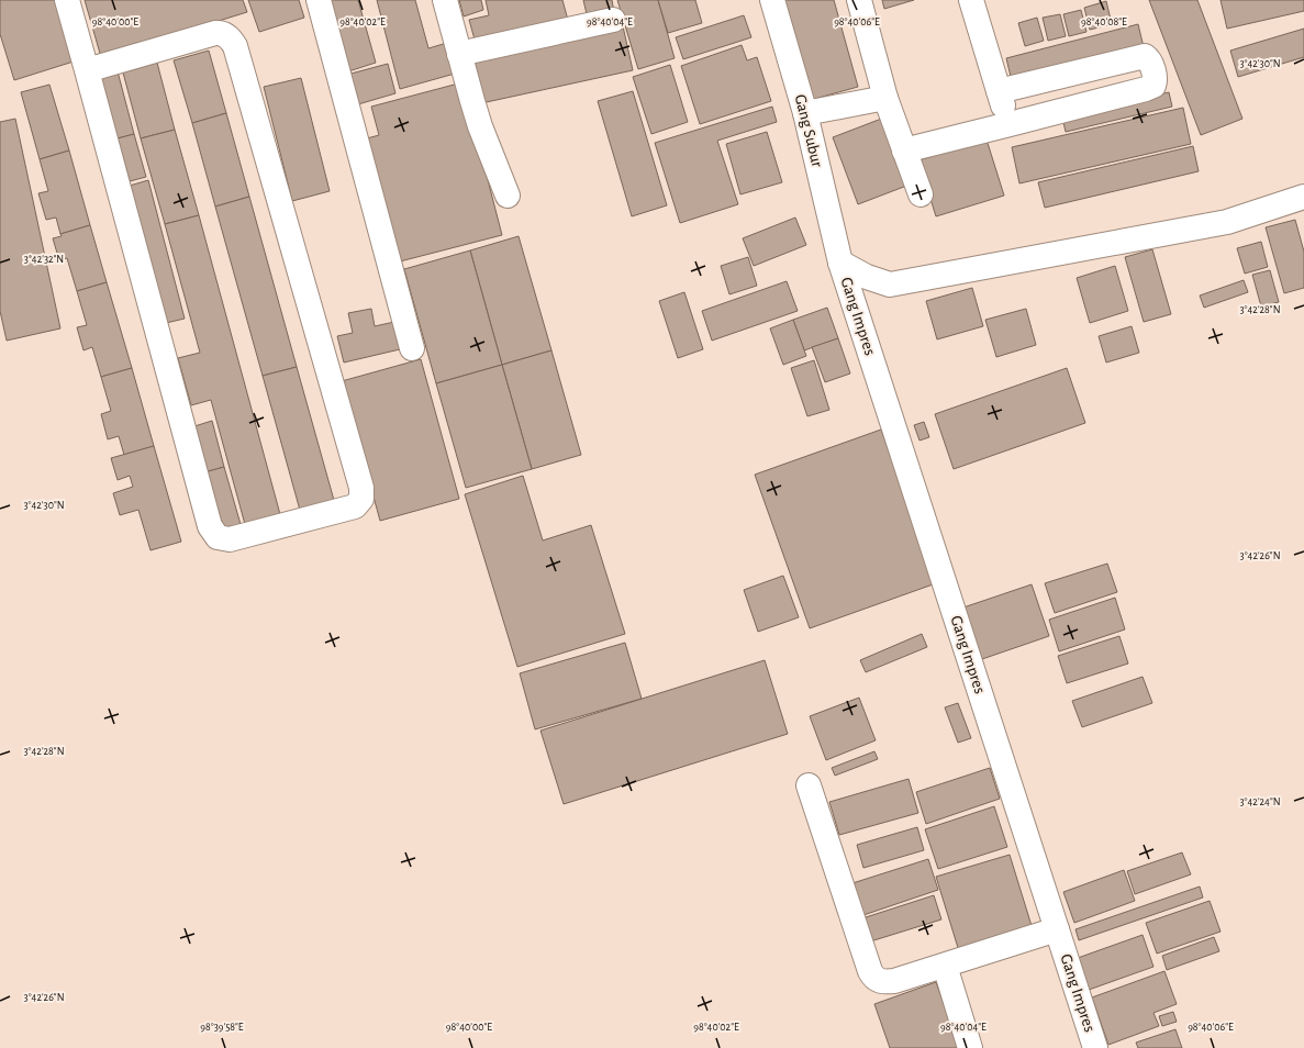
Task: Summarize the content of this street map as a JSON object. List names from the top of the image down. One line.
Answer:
{"streets":{"street":["Gang Subur","Gang Impres"]},"crossings":[["Gang Subur","Gang Impres"]],"coordinates":["98°40'00\"E","98°40'02\"E","98°40'04\"E","98°40'06\"E","98°40'08\"E","3°42'30\"N","3°42'32\"N","3°42'28\"N","3°42'26\"N","3°42'24\"N","98°39'58\"E"]}
